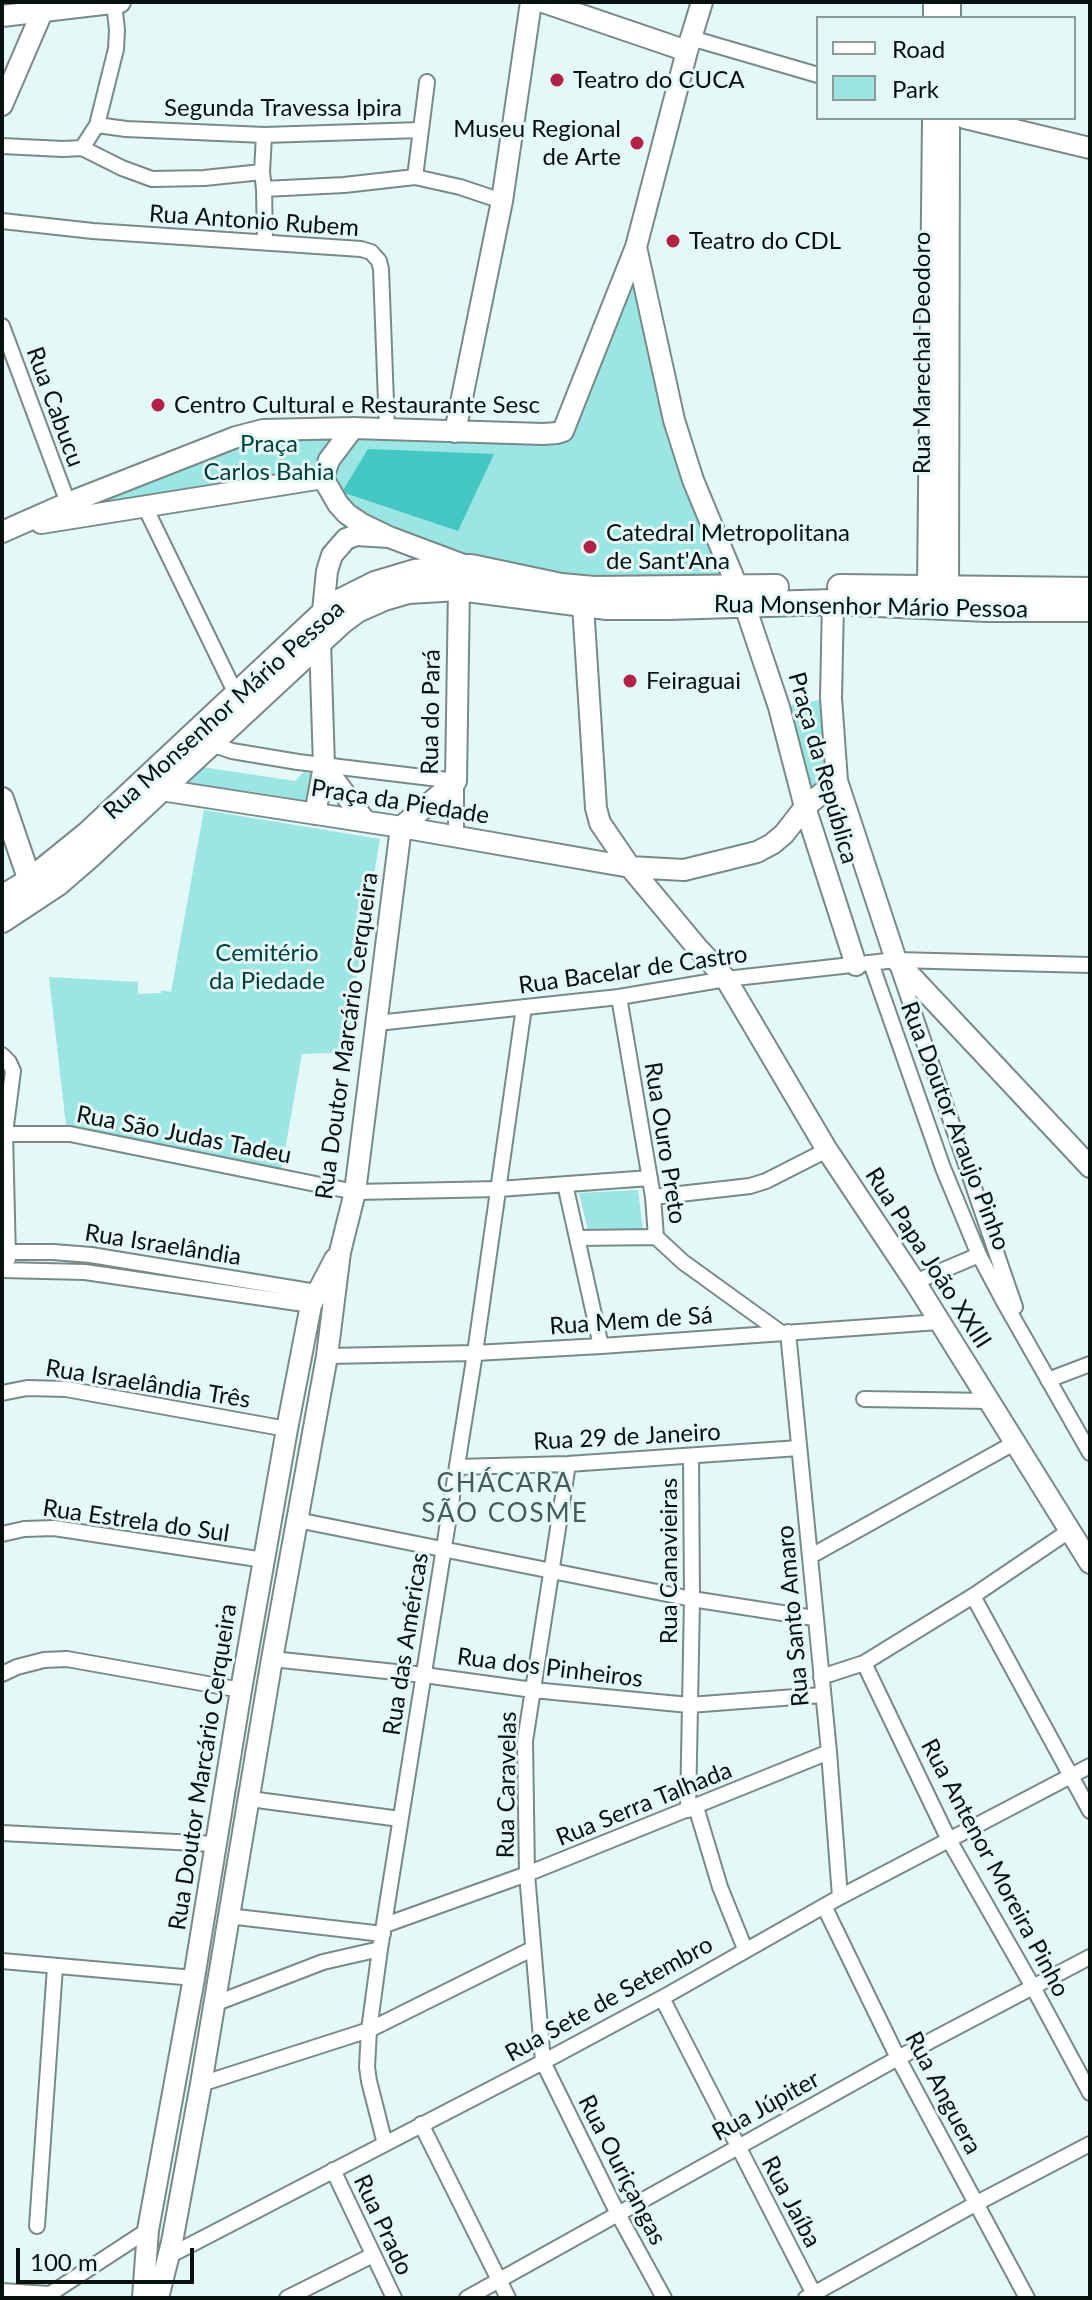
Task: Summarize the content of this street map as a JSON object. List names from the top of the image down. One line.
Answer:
{"streets":{"highway":["Rua Monsenhor Mário Pessoa"],"street":["Segunda Travessa Ipira","Rua Antonio Rubem","Rua Marechal Deodoro","Rua Cabucu","Rua do Pará","Praça da República","Praça da Piedade","Rua Bacelar de Castro","Rua Doutor Marcário Cerqueira","Rua Doutor Araujo Pinho","Rua São Judas Tadeu","Rua Ouro Preto","Rua Israelândia","Rua Papa João XXIII","Rua Mem de Sá","Rua Israelândia Três","Rua 29 de Janeiro","Rua Estrela do Sul","Rua Canavieiras","Rua Santo Amaro","Rua das Américas","Rua dos Pinheiros","Rua Caravelas","Rua Serra Talhada","Rua Antenor Moreira Pinho","Rua Sete de Setembro","Rua Anguera","Rua Júpiter","Rua Ouriçangas","Rua Jaíba","Rua Prado"]},"crossings":[["Rua Marechal Deodoro","Rua Monsenhor Mário Pessoa"],["Rua Monsenhor Mário Pessoa","Rua do Pará"],["Rua Monsenhor Mário Pessoa","Praça da República"],["Rua Monsenhor Mário Pessoa","Praça da Piedade"],["Rua Monsenhor Mário Pessoa","Rua Papa João XXIII"],["Rua do Pará","Praça da Piedade"],["Praça da República","Praça da Piedade"],["Praça da República","Rua Bacelar de Castro"],["Praça da República","Rua Doutor Araujo Pinho"],["Praça da Piedade","Rua Doutor Marcário Cerqueira"],["Praça da Piedade","Rua Papa João XXIII"],["Rua Bacelar de Castro","Rua Doutor Marcário Cerqueira"],["Rua Bacelar de Castro","Rua Doutor Araujo Pinho"],["Rua Bacelar de Castro","Rua Ouro Preto"],["Rua Bacelar de Castro","Rua Papa João XXIII"],["Rua Bacelar de Castro","Rua das Américas"],["Rua Doutor Marcário Cerqueira","Rua São Judas Tadeu"],["Rua Doutor Marcário Cerqueira","Rua Israelândia"],["Rua Doutor Marcário Cerqueira","Rua Mem de Sá"],["Rua Doutor Marcário Cerqueira","Rua Israelândia Três"],["Rua Doutor Marcário Cerqueira","Rua Estrela do Sul"],["Rua Doutor Marcário Cerqueira","Rua dos Pinheiros"],["Rua Doutor Marcário Cerqueira","Rua Serra Talhada"],["Rua Doutor Marcário Cerqueira","Rua Sete de Setembro"],["Rua São Judas Tadeu","Rua Ouro Preto"],["Rua São Judas Tadeu","Rua das Américas"],["Rua Ouro Preto","Rua Mem de Sá"],["Rua Ouro Preto","Rua Santo Amaro"],["Rua Papa João XXIII","Rua Mem de Sá"],["Rua Mem de Sá","Rua Santo Amaro"],["Rua Mem de Sá","Rua das Américas"],["Rua 29 de Janeiro","Rua Canavieiras"],["Rua 29 de Janeiro","Rua Santo Amaro"],["Rua 29 de Janeiro","Rua das Américas"],["Rua 29 de Janeiro","Rua Caravelas"],["Rua Canavieiras","Rua dos Pinheiros"],["Rua Canavieiras","Rua Serra Talhada"],["Rua Canavieiras","Rua Sete de Setembro"],["Rua Santo Amaro","Rua dos Pinheiros"],["Rua Santo Amaro","Rua Serra Talhada"],["Rua Santo Amaro","Rua Sete de Setembro"],["Rua das Américas","Rua dos Pinheiros"],["Rua das Américas","Rua Serra Talhada"],["Rua das Américas","Rua Sete de Setembro"],["Rua dos Pinheiros","Rua Caravelas"],["Rua Caravelas","Rua Serra Talhada"],["Rua Caravelas","Rua Sete de Setembro"],["Rua Caravelas","Rua Ouriçangas"],["Rua Antenor Moreira Pinho","Rua Sete de Setembro"],["Rua Antenor Moreira Pinho","Rua Júpiter"],["Rua Sete de Setembro","Rua Anguera"],["Rua Sete de Setembro","Rua Ouriçangas"],["Rua Sete de Setembro","Rua Jaíba"],["Rua Sete de Setembro","Rua Prado"],["Rua Anguera","Rua Júpiter"],["Rua Júpiter","Rua Ouriçangas"],["Rua Júpiter","Rua Jaíba"]],"districts":["CHÁCARA SÃO COSME"],"parks":["Praça Carlos Bahia","Cemitério da Piedade"],"places":["Teatro do CUCA","Museu Regional de Arte","Teatro do CDL","Centro Cultural e Restaurante Sesc","Catedral Metropolitana de Sant'Ana","Feiraguai"],"legend":["Road","Park"],"scale_bar":"100 m"}
